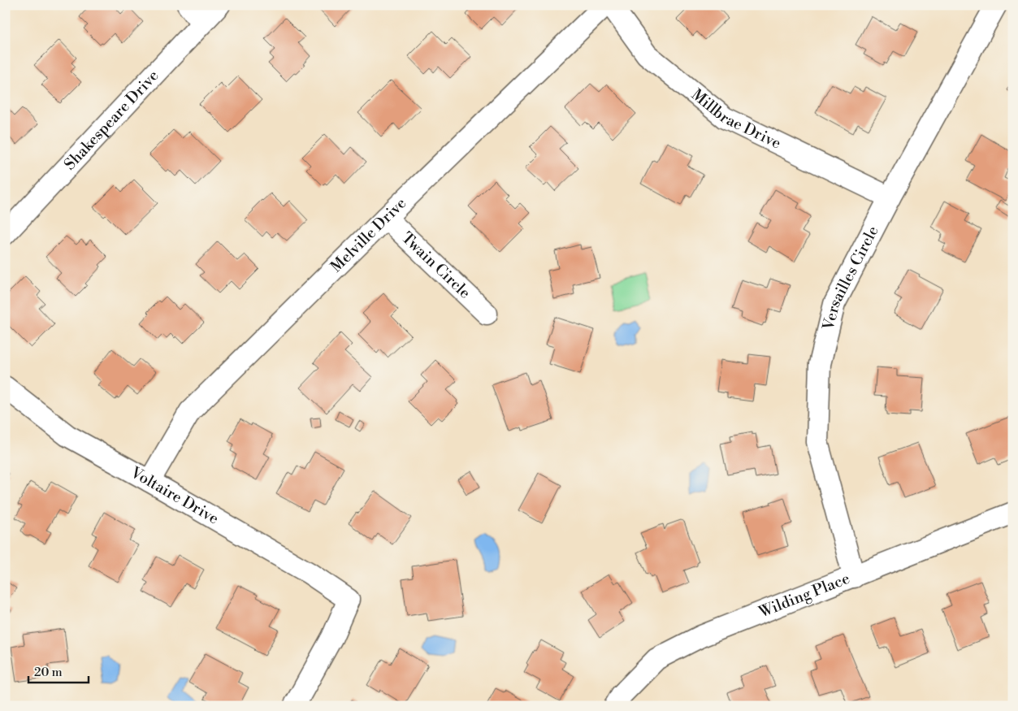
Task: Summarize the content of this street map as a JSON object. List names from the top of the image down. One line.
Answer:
{"streets":{"street":["Millbrae Drive","Shakespeare Drive","Melville Drive","Twain Circle","Versailles Circle","Voltaire Drive","Wilding Place"]},"crossings":[["Millbrae Drive","Versailles Circle"],["Melville Drive","Twain Circle"],["Melville Drive","Voltaire Drive"],["Versailles Circle","Wilding Place"]],"scale_bar":"20 m"}
